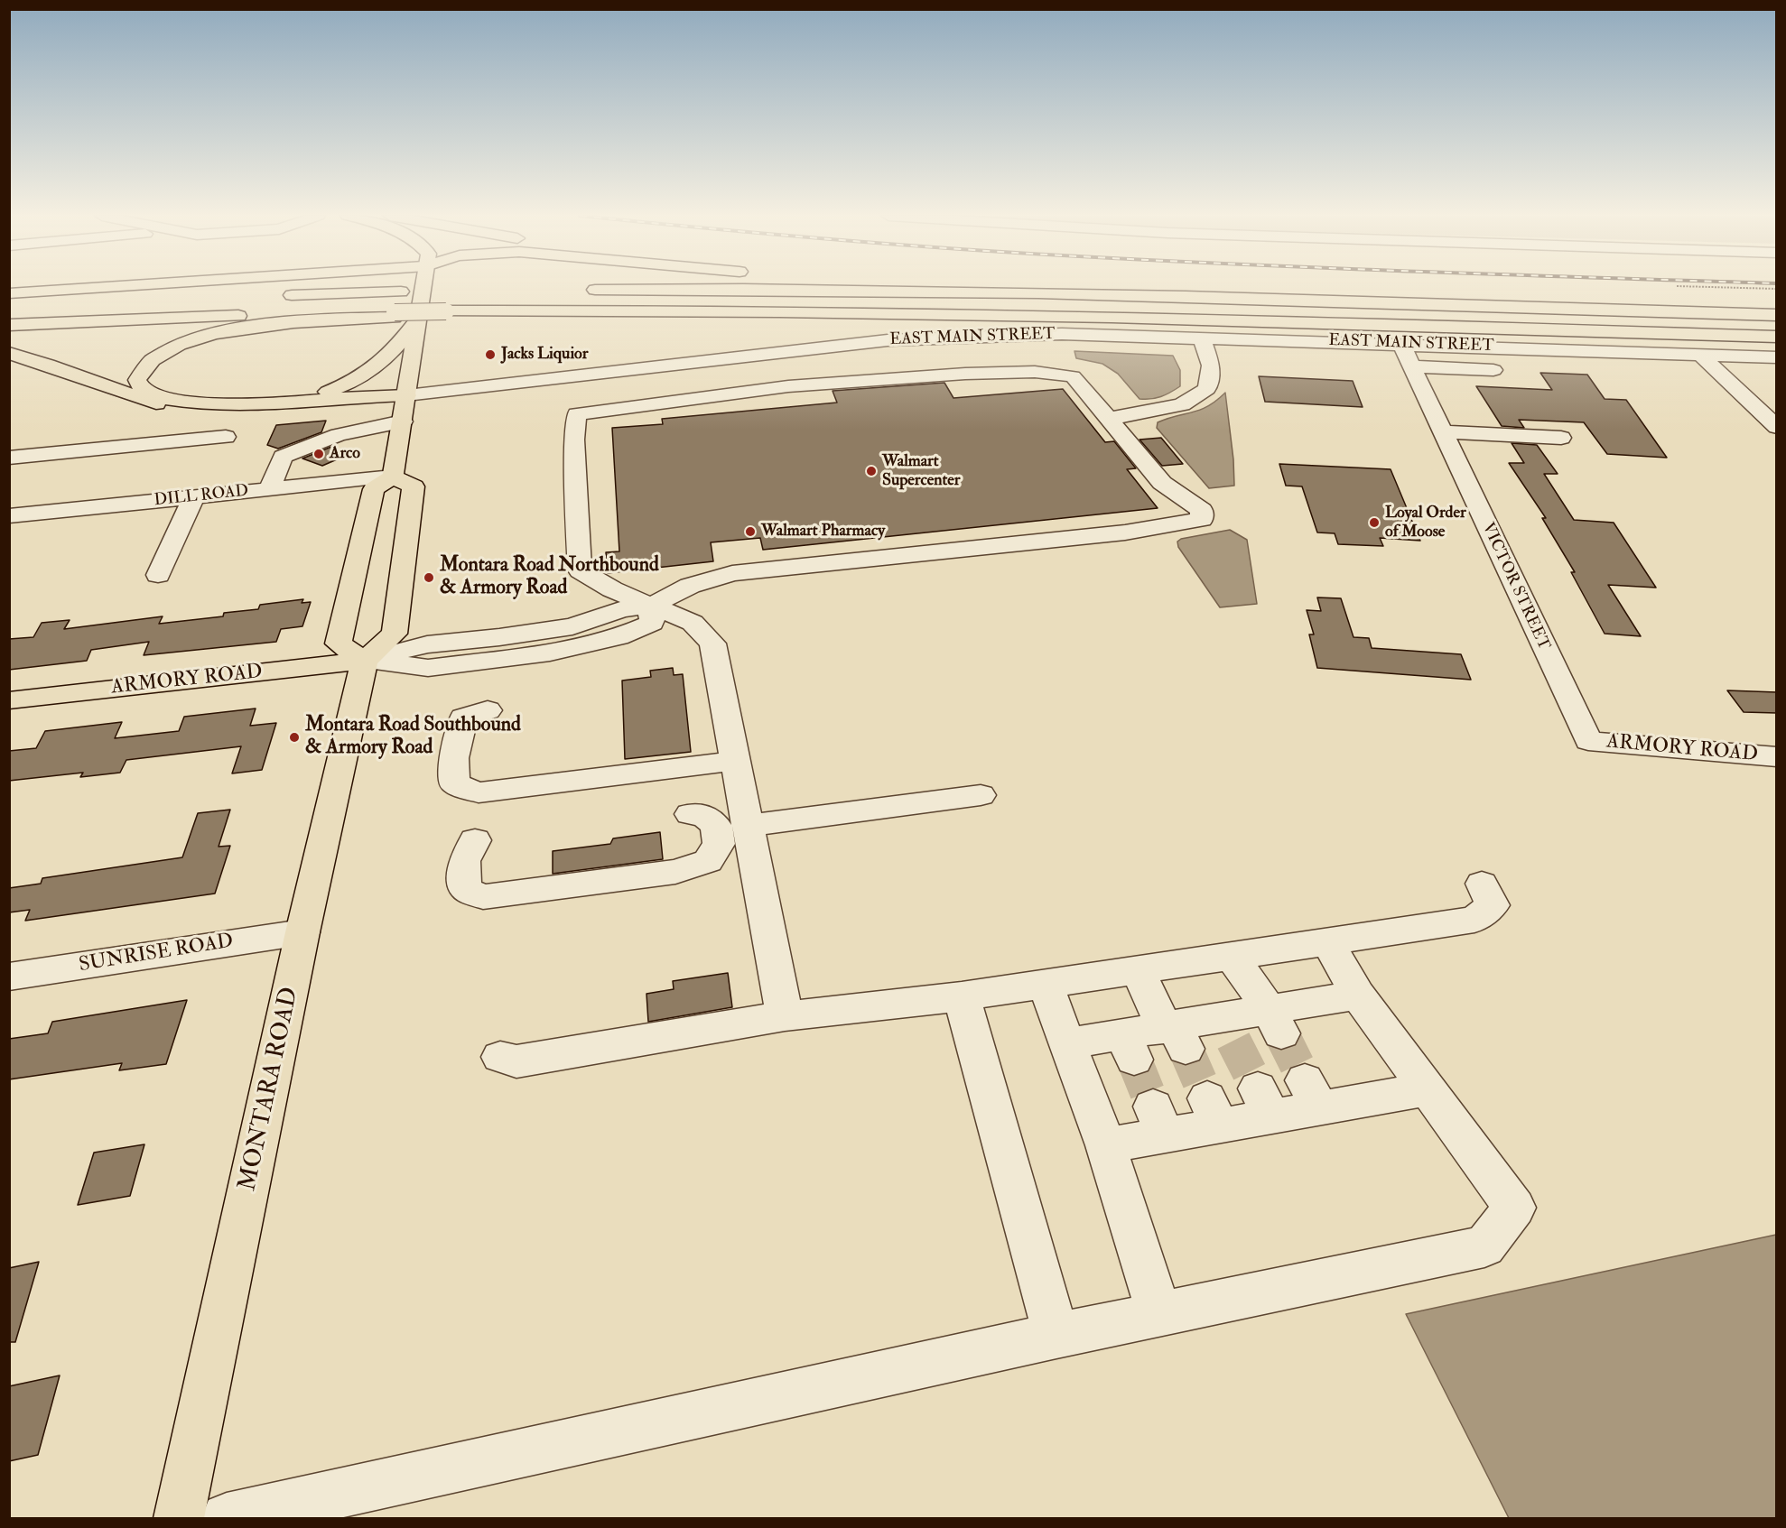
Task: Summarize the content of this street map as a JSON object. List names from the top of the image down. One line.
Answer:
{"streets":{"main road":["ARMORY ROAD","MONTARA ROAD"],"street":["EAST MAIN STREET","DILL ROAD","VICTOR STREET","SUNRISE ROAD"]},"crossings":[["EAST MAIN STREET","VICTOR STREET"],["VICTOR STREET","ARMORY ROAD"],["ARMORY ROAD","MONTARA ROAD"],["SUNRISE ROAD","MONTARA ROAD"]],"places":["Jacks Liquior","Arco","Walmart Supercenter","Loyal Order of Moose","Walmart Pharmacy","Montara Road Northbound & Armory Road","Montara Road Southbound & Armory Road"]}
